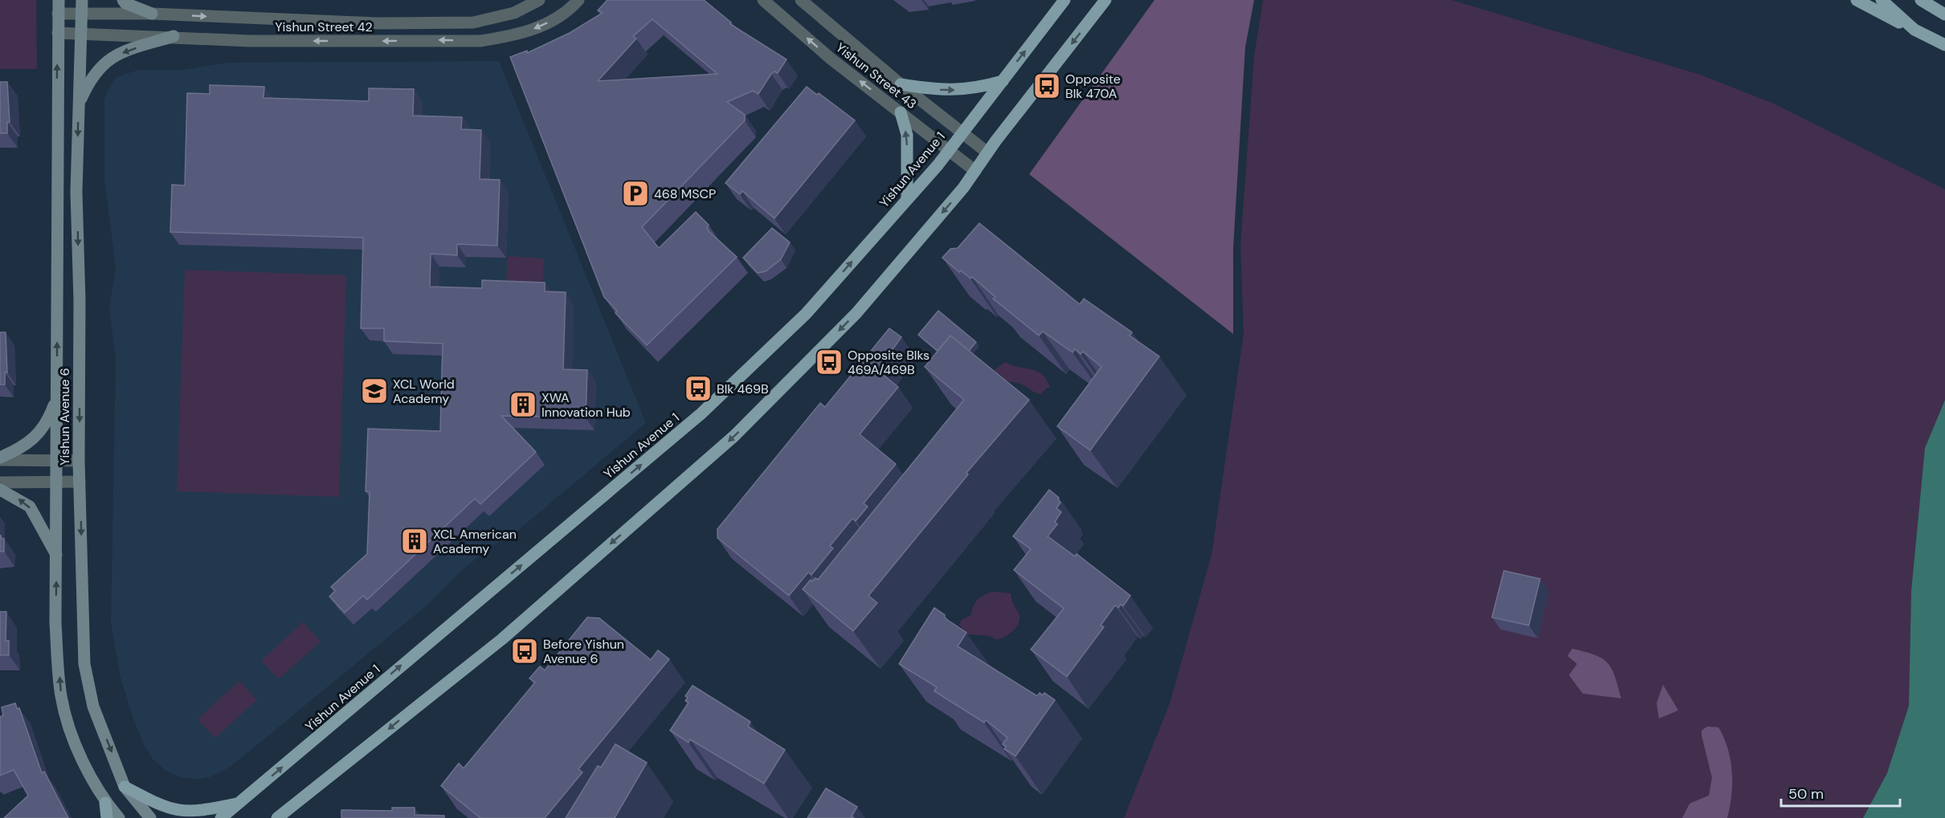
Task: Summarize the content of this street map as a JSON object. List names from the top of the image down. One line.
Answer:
{"streets":{"main road":["Yishun Avenue 1","Yishun Avenue 6"],"street":["Yishun Street 42","Yishun Street 43"]},"crossings":[["Yishun Street 42","Yishun Avenue 6"],["Yishun Street 43","Yishun Avenue 1"]],"places":{"bus stop":["Opposite Blk 470A","Opposite Blks 469A/469B","Blk 469B","Before Yishun Avenue 6"],"parking":["468 MSCP"],"school or university":["XCL World Academy"],"building":["XWA Innovation Hub","XCL American Academy"]},"scale_bar":"50 m"}
